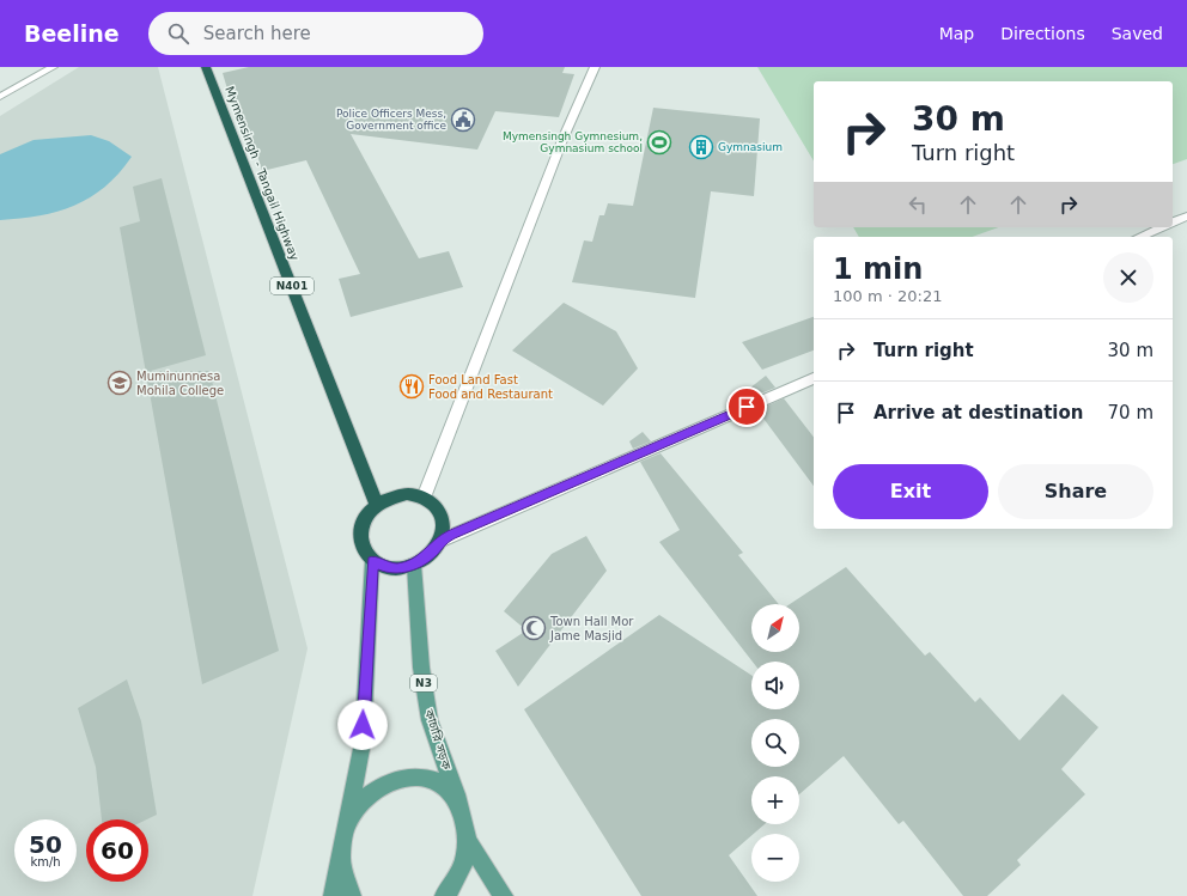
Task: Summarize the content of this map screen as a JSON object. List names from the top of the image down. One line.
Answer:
{"streets":{"highway":["Mymensingh - Tangail Highway","N401"],"main road":["N3","কাচারি সড়ক"]},"crossings":[["Mymensingh - Tangail Highway","N3"],["Mymensingh - Tangail Highway","কাচারি সড়ক"],["N3","কাচারি সড়ক"]],"places":{"public building":["Police Officers Mess, Government office"],"sports":["Mymensingh Gymnesium, Gymnasium school"],"building":["Gymnasium"],"school or university":["Muminunnesa Mohila College"],"restaurant":["Food Land Fast Food and Restaurant"],"mosque":["Town Hall Mor Jame Masjid"]},"north":"top right","page":{"header":"Beeline","search":"Search here","nav":["Map","Directions","Saved"],"turn":["30 m","Turn right"],"heading":["1 min","100 m · 20:21"],"list":[{"name":"Turn right","value":"30 m"},{"name":"Arrive at destination","value":"70 m"}],"buttons":["Exit","Share"],"map_buttons":["+","−"],"speed":"50 km/h","limit":"60"}}
